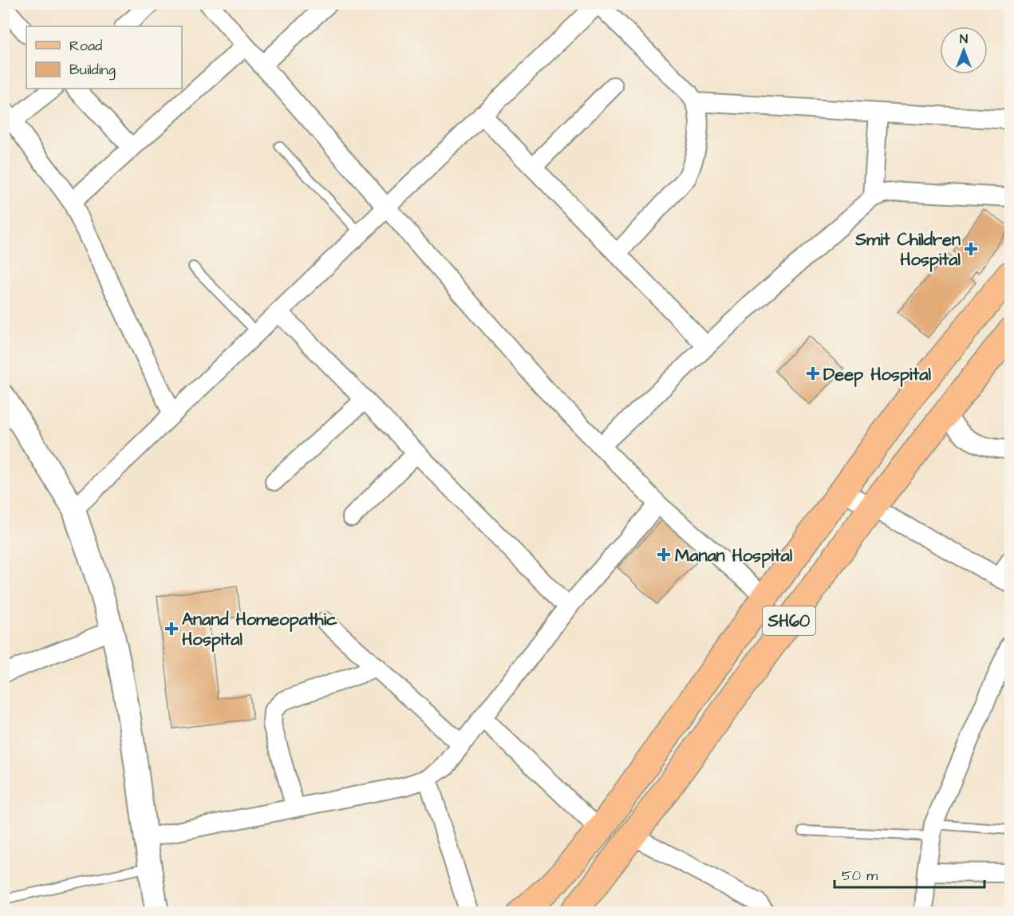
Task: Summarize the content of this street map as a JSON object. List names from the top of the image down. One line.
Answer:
{"streets":{"main road":["SH60"]},"places":{"health":["Smit Children Hospital","Deep Hospital","Manan Hospital","Anand Homeopathic Hospital"]},"legend":["Road","Building"],"scale_bar":"50 m","north":"top"}
